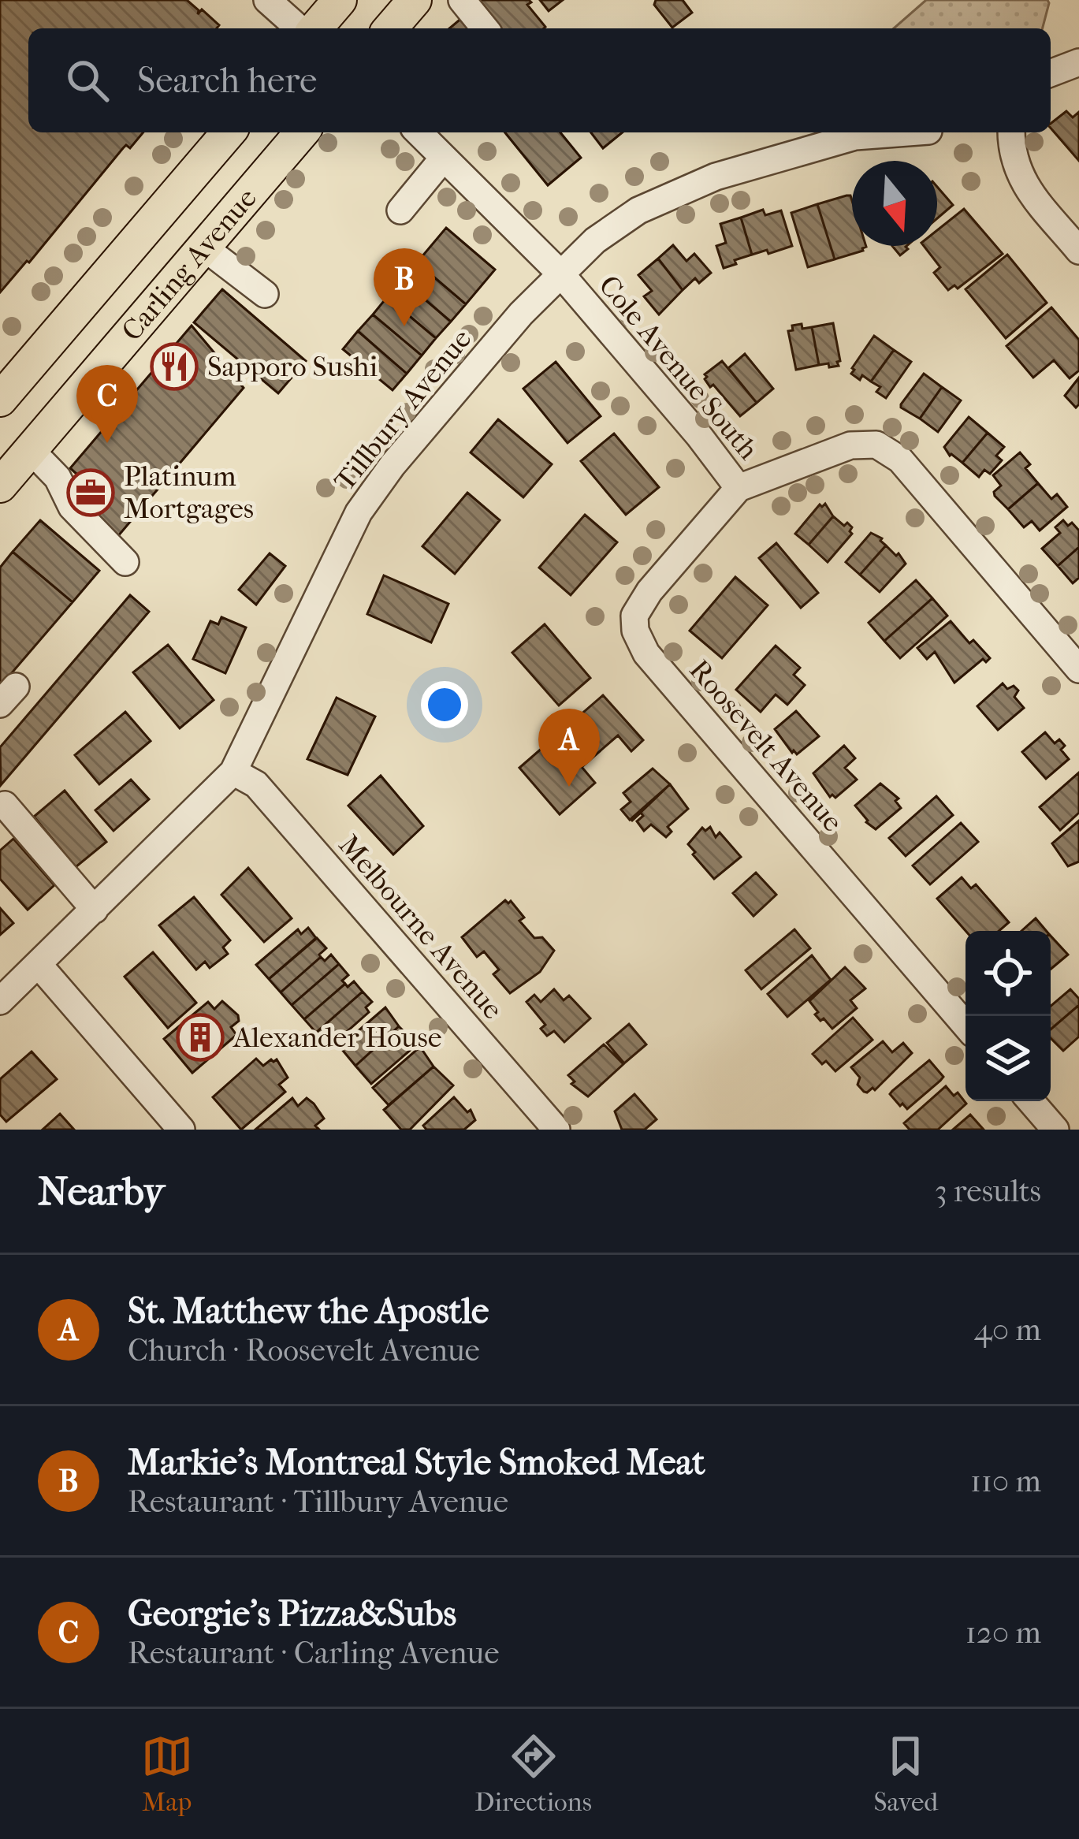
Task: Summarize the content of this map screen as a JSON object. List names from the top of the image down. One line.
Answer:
{"streets":{"main road":["Carling Avenue"],"street":["Cole Avenue South","Tillbury Avenue","Roosevelt Avenue","Melbourne Avenue"]},"crossings":[["Cole Avenue South","Tillbury Avenue"],["Cole Avenue South","Roosevelt Avenue"],["Tillbury Avenue","Melbourne Avenue"]],"places":{"restaurant":["Sapporo Sushi"],"office":["Platinum Mortgages"],"building":["Alexander House"]},"north":"bottom","page":{"search":"Search here","pins":["B","C","A"],"heading":["Nearby","3 results"],"list":[{"mark":"A","name":"St. Matthew the Apostle","note":"Church · Roosevelt Avenue","value":"40 m"},{"mark":"B","name":"Markie's Montreal Style Smoked Meat","note":"Restaurant · Tillbury Avenue","value":"110 m"},{"mark":"C","name":"Georgie's Pizza&Subs","note":"Restaurant · Carling Avenue","value":"120 m"}],"nav":["Map","Directions","Saved"]}}
